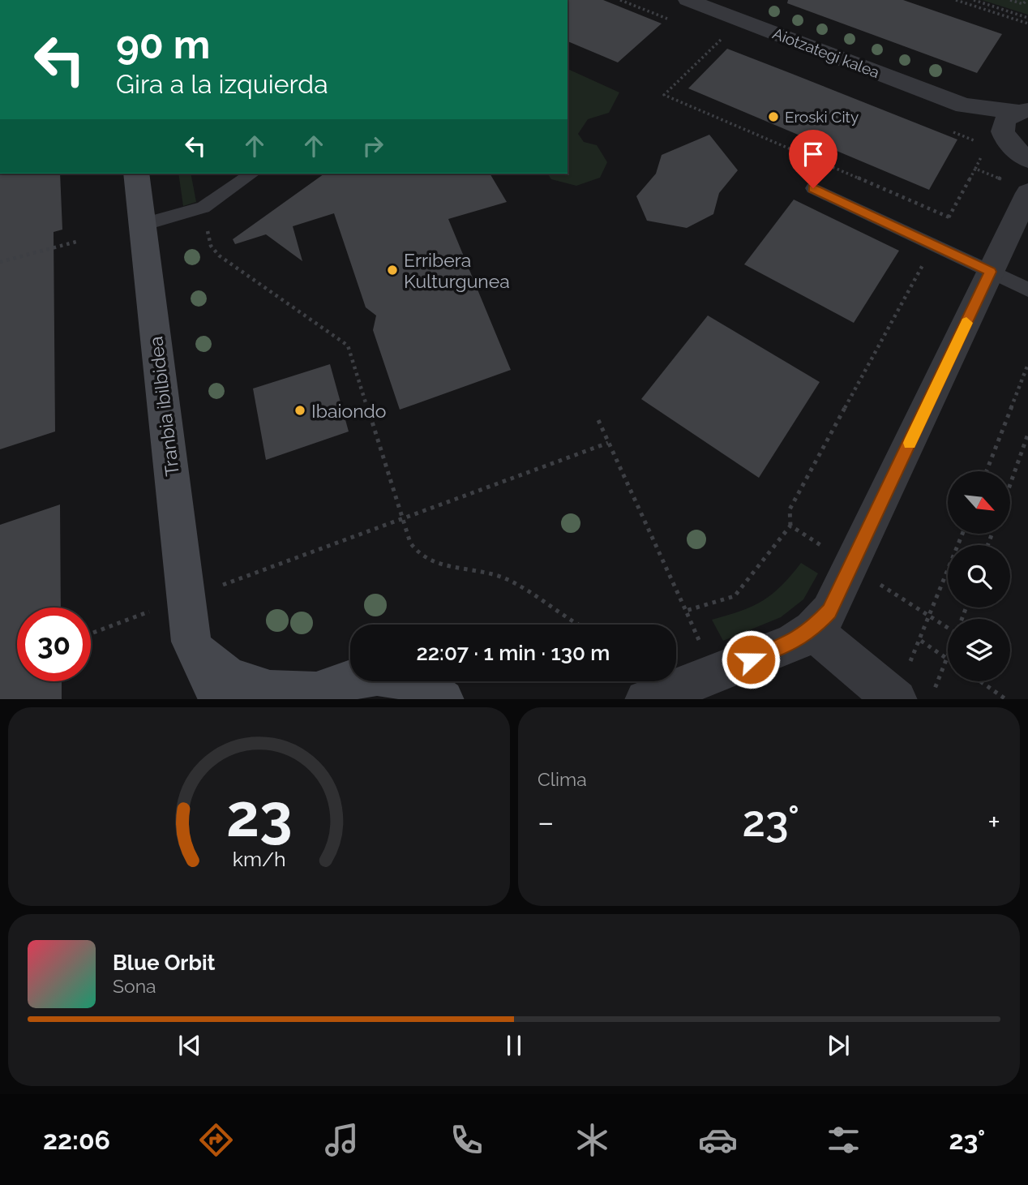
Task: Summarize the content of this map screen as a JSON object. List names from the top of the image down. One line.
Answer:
{"streets":{"main road":["Tranbia ibilbidea"],"street":["Aiotzategi kalea"]},"places":["Eroski City","Erribera Kulturgunea","Ibaiondo"],"north":"bottom right","page":{"turn":["90 m","Gira a la izquierda"],"limit":"30","trip":"22:07 · 1 min · 130 m","tile":"Clima","heat":["−","23°","+"],"song":["Blue Orbit","Sona"],"tabs":["22:06","23°"],"gauge":["23","km/h"]}}
